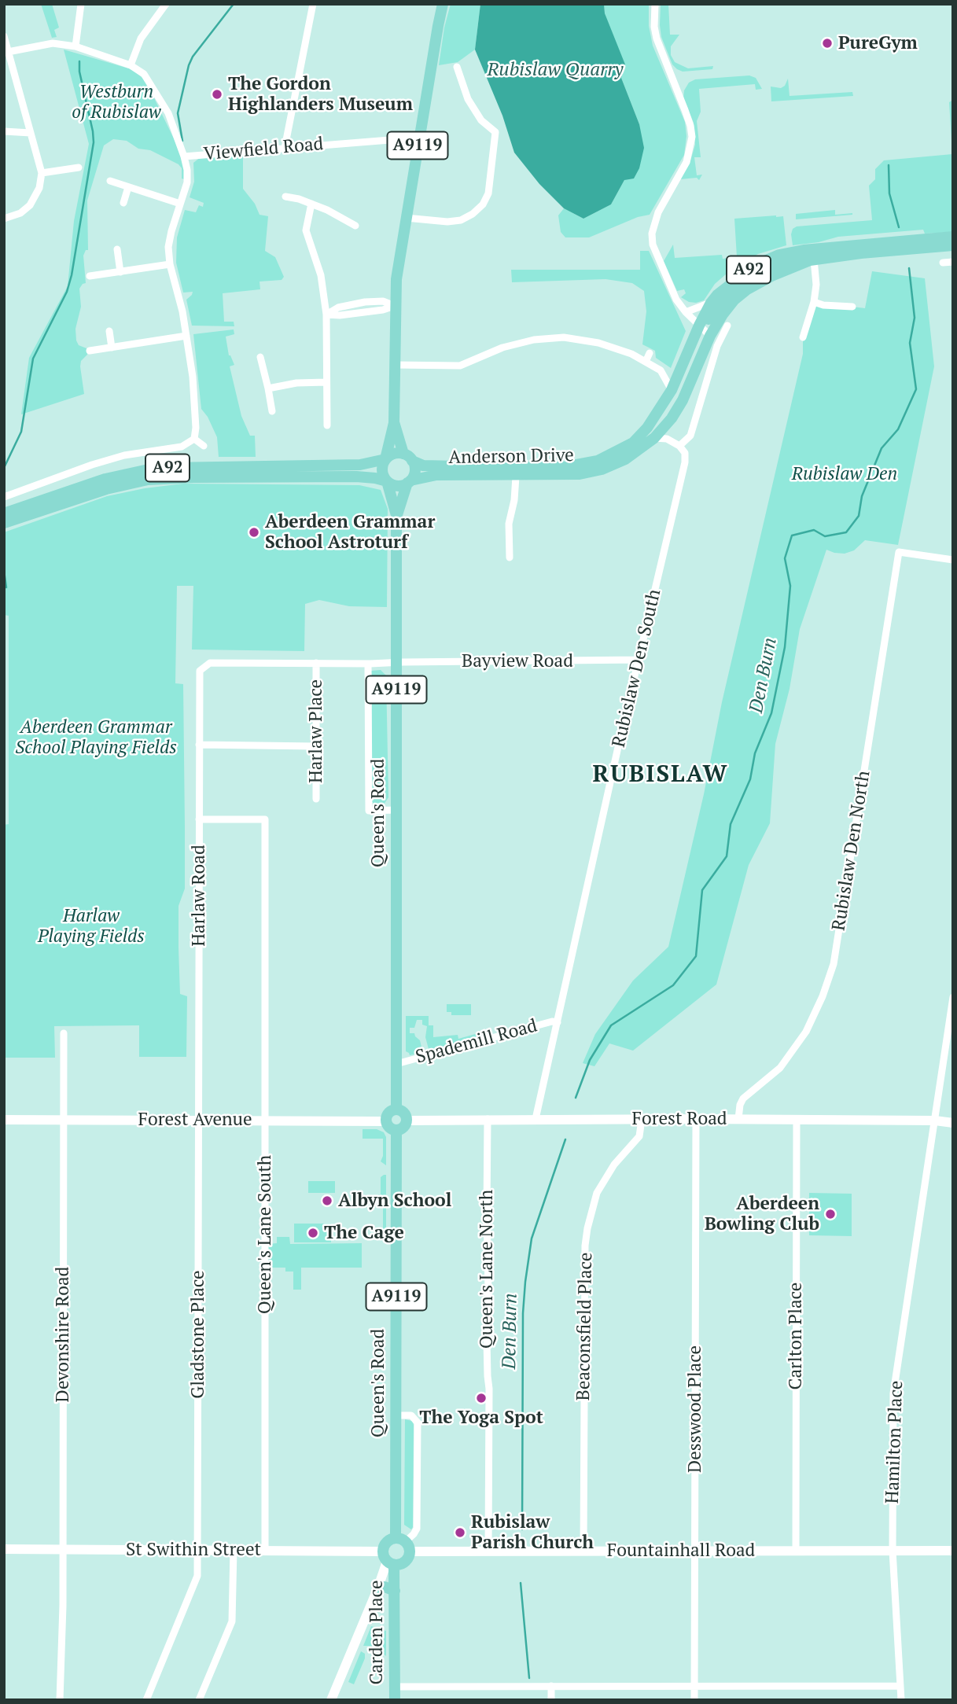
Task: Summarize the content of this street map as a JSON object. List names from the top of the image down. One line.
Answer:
{"streets":{"main road":["A9119","A92","Anderson Drive","Queen's Road","Carden Place"],"street":["Viewfield Road","Bayview Road","Rubislaw Den South","Harlaw Place","Rubislaw Den North","Harlaw Road","Spademill Road","Forest Road","Forest Avenue","Queen's Lane South","Queen's Lane North","Beaconsfield Place","Devonshire Road","Gladstone Place","Carlton Place","Desswood Place","Hamilton Place","St Swithin Street","Fountainhall Road"]},"crossings":[["A9119","Viewfield Road"],["A9119","A92"],["A9119","Anderson Drive"],["A9119","Queen's Road"],["A92","Anderson Drive"],["A92","Queen's Road"],["Anderson Drive","Queen's Road"],["Bayview Road","Rubislaw Den South"],["Bayview Road","Harlaw Place"],["Bayview Road","Queen's Road"],["Bayview Road","Harlaw Road"],["Rubislaw Den South","Spademill Road"],["Rubislaw Den South","Forest Road"],["Queen's Road","Spademill Road"],["Queen's Road","Forest Road"],["Queen's Road","Forest Avenue"],["Queen's Road","Fountainhall Road"],["Rubislaw Den North","Forest Road"],["Harlaw Road","Forest Avenue"],["Harlaw Road","Queen's Lane South"],["Harlaw Road","Gladstone Place"],["Forest Road","Forest Avenue"],["Forest Road","Queen's Lane North"],["Forest Road","Beaconsfield Place"],["Forest Road","Carlton Place"],["Forest Road","Desswood Place"],["Forest Road","Hamilton Place"],["Forest Avenue","Queen's Lane South"],["Forest Avenue","Devonshire Road"],["Forest Avenue","Gladstone Place"],["Queen's Lane South","St Swithin Street"],["Queen's Lane North","Fountainhall Road"],["Beaconsfield Place","Fountainhall Road"],["Devonshire Road","St Swithin Street"],["Gladstone Place","St Swithin Street"],["Carlton Place","Fountainhall Road"],["Desswood Place","Fountainhall Road"],["Hamilton Place","Fountainhall Road"],["St Swithin Street","Carden Place"]],"districts":["RUBISLAW"],"water":["Rubislaw Quarry","Den Burn"],"parks":["Westburn of Rubislaw","Rubislaw Den","Aberdeen Grammar School Playing Fields","Harlaw Playing Fields"],"places":["PureGym","The Gordon Highlanders Museum","Aberdeen Grammar School Astroturf","Albyn School","Aberdeen Bowling Club","The Cage","The Yoga Spot","Rubislaw Parish Church"]}
